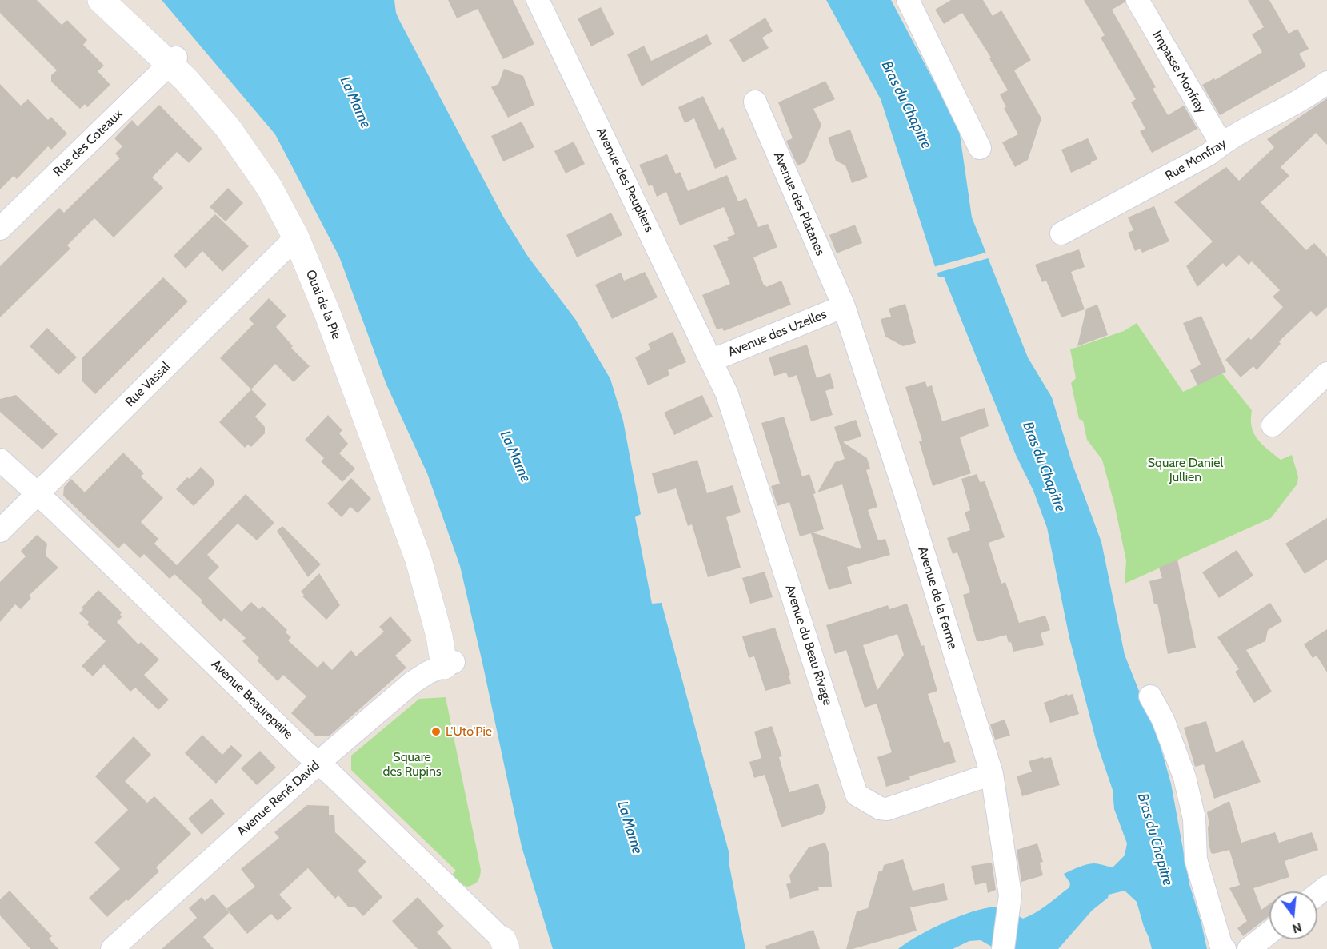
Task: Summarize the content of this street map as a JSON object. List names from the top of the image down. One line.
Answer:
{"streets":{"street":["Impasse Monfray","Rue des Coteaux","Rue Monfray","Avenue des Peupliers","Avenue des Platanes","Quai de la Pie","Avenue des Uzelles","Rue Vassal","Avenue de la Ferme","Avenue du Beau Rivage","Avenue Beaurepaire","Avenue René David"]},"crossings":[["Impasse Monfray","Rue Monfray"],["Rue des Coteaux","Quai de la Pie"],["Avenue des Peupliers","Avenue des Uzelles"],["Avenue des Peupliers","Avenue du Beau Rivage"],["Avenue des Platanes","Avenue des Uzelles"],["Avenue des Platanes","Avenue de la Ferme"],["Quai de la Pie","Rue Vassal"],["Quai de la Pie","Avenue René David"],["Avenue des Uzelles","Avenue de la Ferme"],["Avenue des Uzelles","Avenue du Beau Rivage"],["Rue Vassal","Avenue Beaurepaire"],["Avenue de la Ferme","Avenue du Beau Rivage"],["Avenue Beaurepaire","Avenue René David"]],"water":["La Marne","Bras du Chapitre"],"parks":["Square Daniel Jullien","Square des Rupins"],"places":["L'Uto'Pie"],"north":"bottom"}
